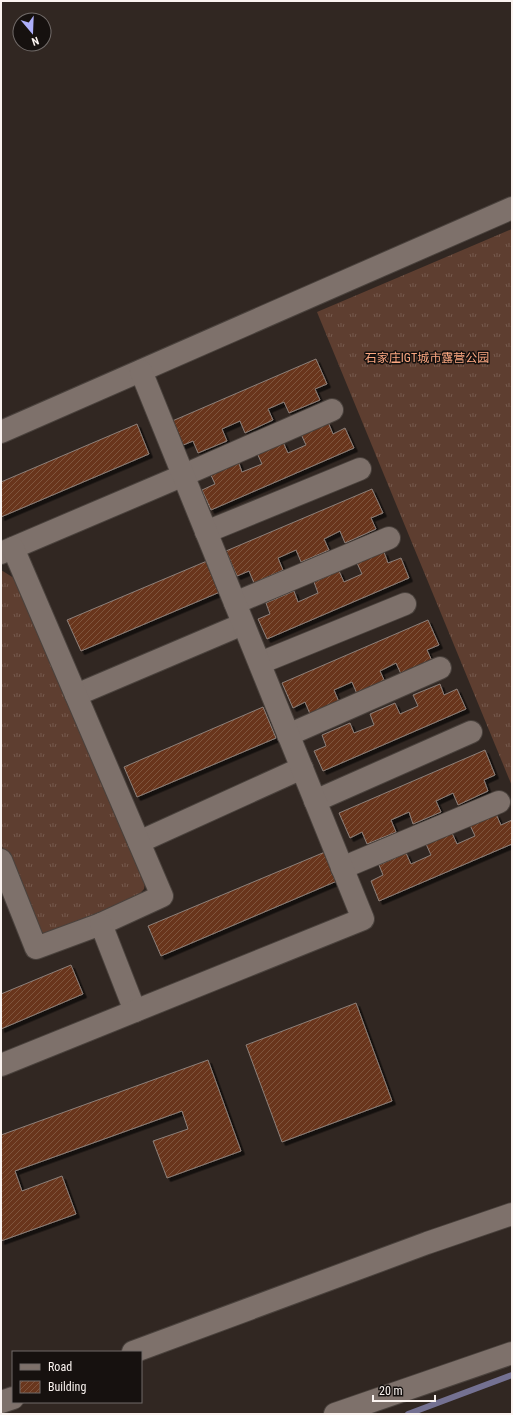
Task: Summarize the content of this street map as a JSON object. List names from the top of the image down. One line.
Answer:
{"parks":["石家庄IGT城市露营公园"],"legend":["Road","Building"],"scale_bar":"20 m","north":"bottom"}
